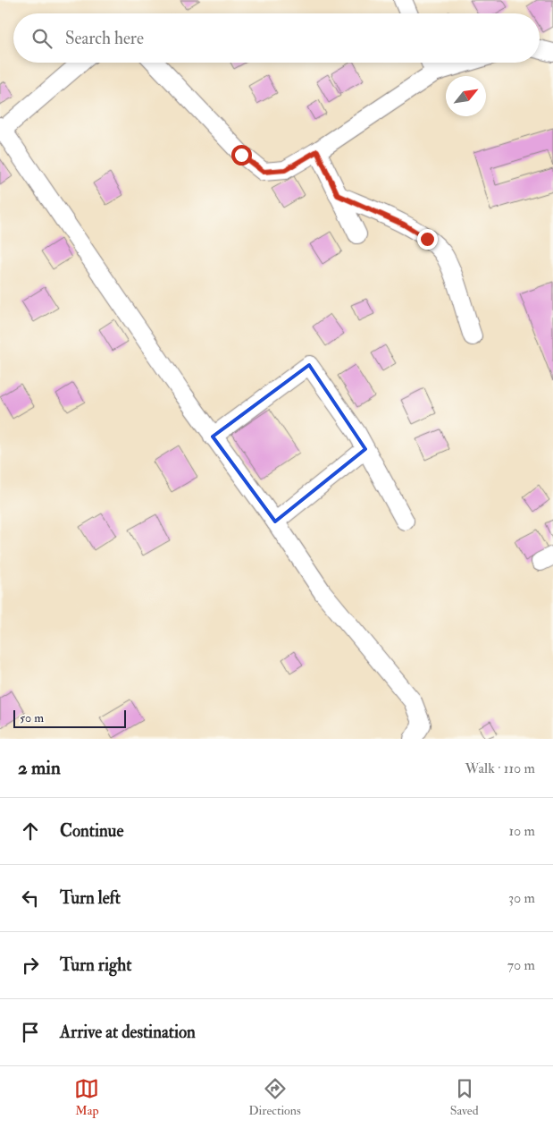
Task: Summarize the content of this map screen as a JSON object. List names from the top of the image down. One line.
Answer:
{"scale_bar":"50 m","north":"top right","page":{"search":"Search here","scale":"50 m","heading":["2 min","Walk · 110 m"],"list":[["Continue","10 m"],["Turn left","30 m"],["Turn right","70 m"],"Arrive at destination"],"nav":["Map","Directions","Saved"]}}
